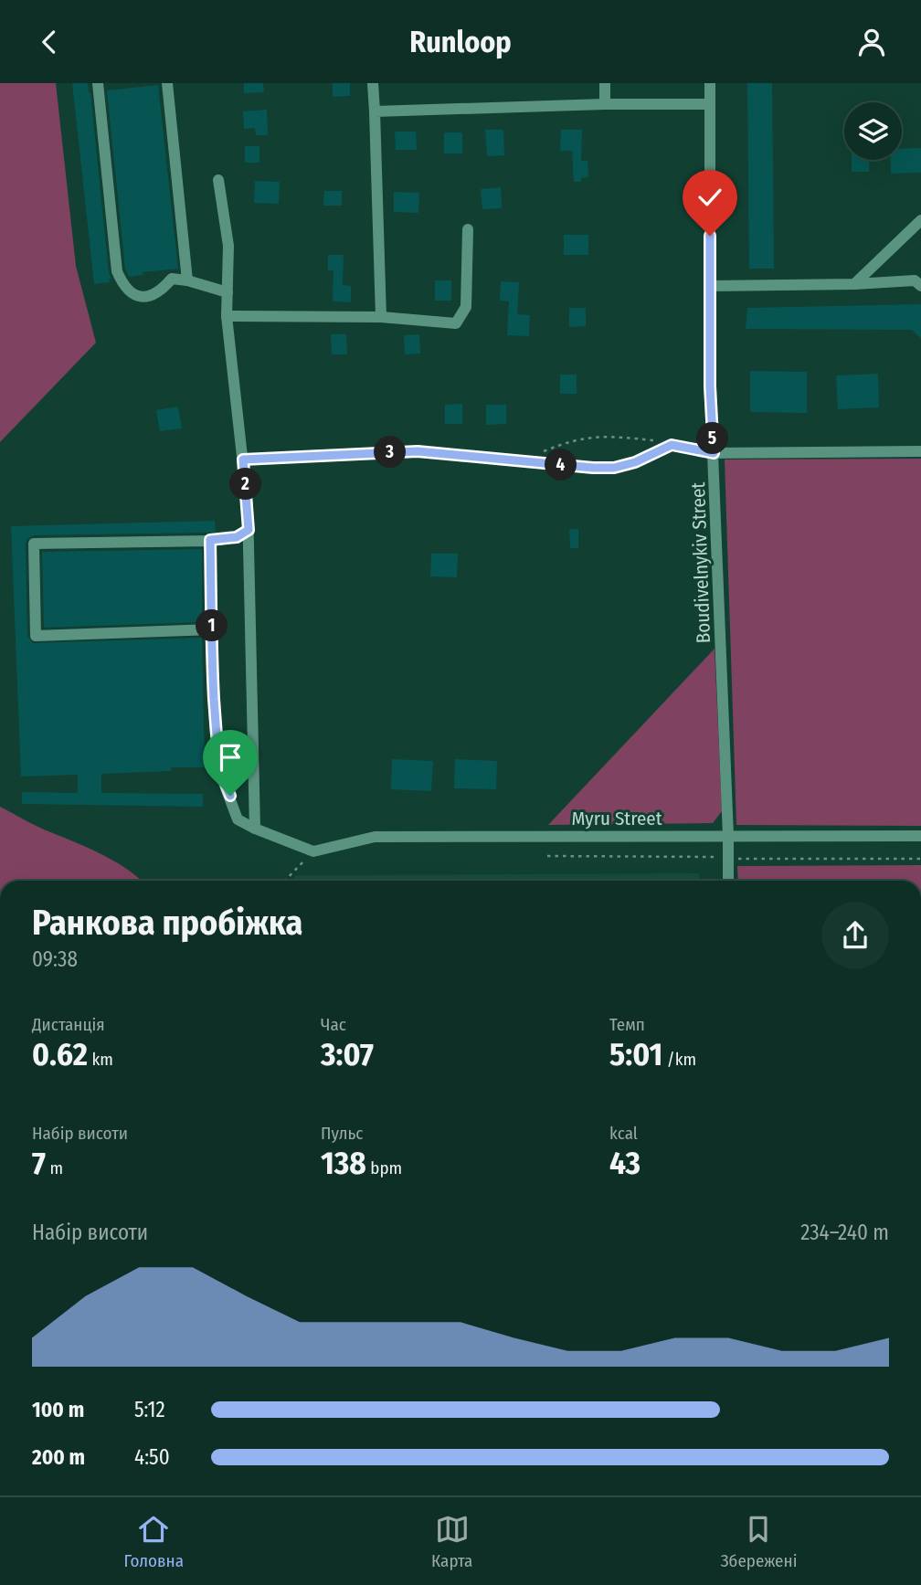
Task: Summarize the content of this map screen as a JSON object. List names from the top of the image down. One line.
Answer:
{"streets":{"street":["Boudivelnykiv Street","Myru Street"]},"crossings":[["Boudivelnykiv Street","Myru Street"]],"page":{"header":"Runloop","pins":["5","3","4","2","1"],"heading":["Ранкова пробіжка","09:38"],"stats":[["Дистанція","0.62 km"],["Час","3:07"],["Темп","5:01 /km"],["Набір висоти","7 m"],["Пульс","138 bpm"],["kcal","43"]],"chart":["Набір висоти","234–240 m"],"list":[{"name":"100 m","note":"5:12"},{"name":"200 m","note":"4:50"}],"tabs":["Головна","Карта","Збережені"]}}
